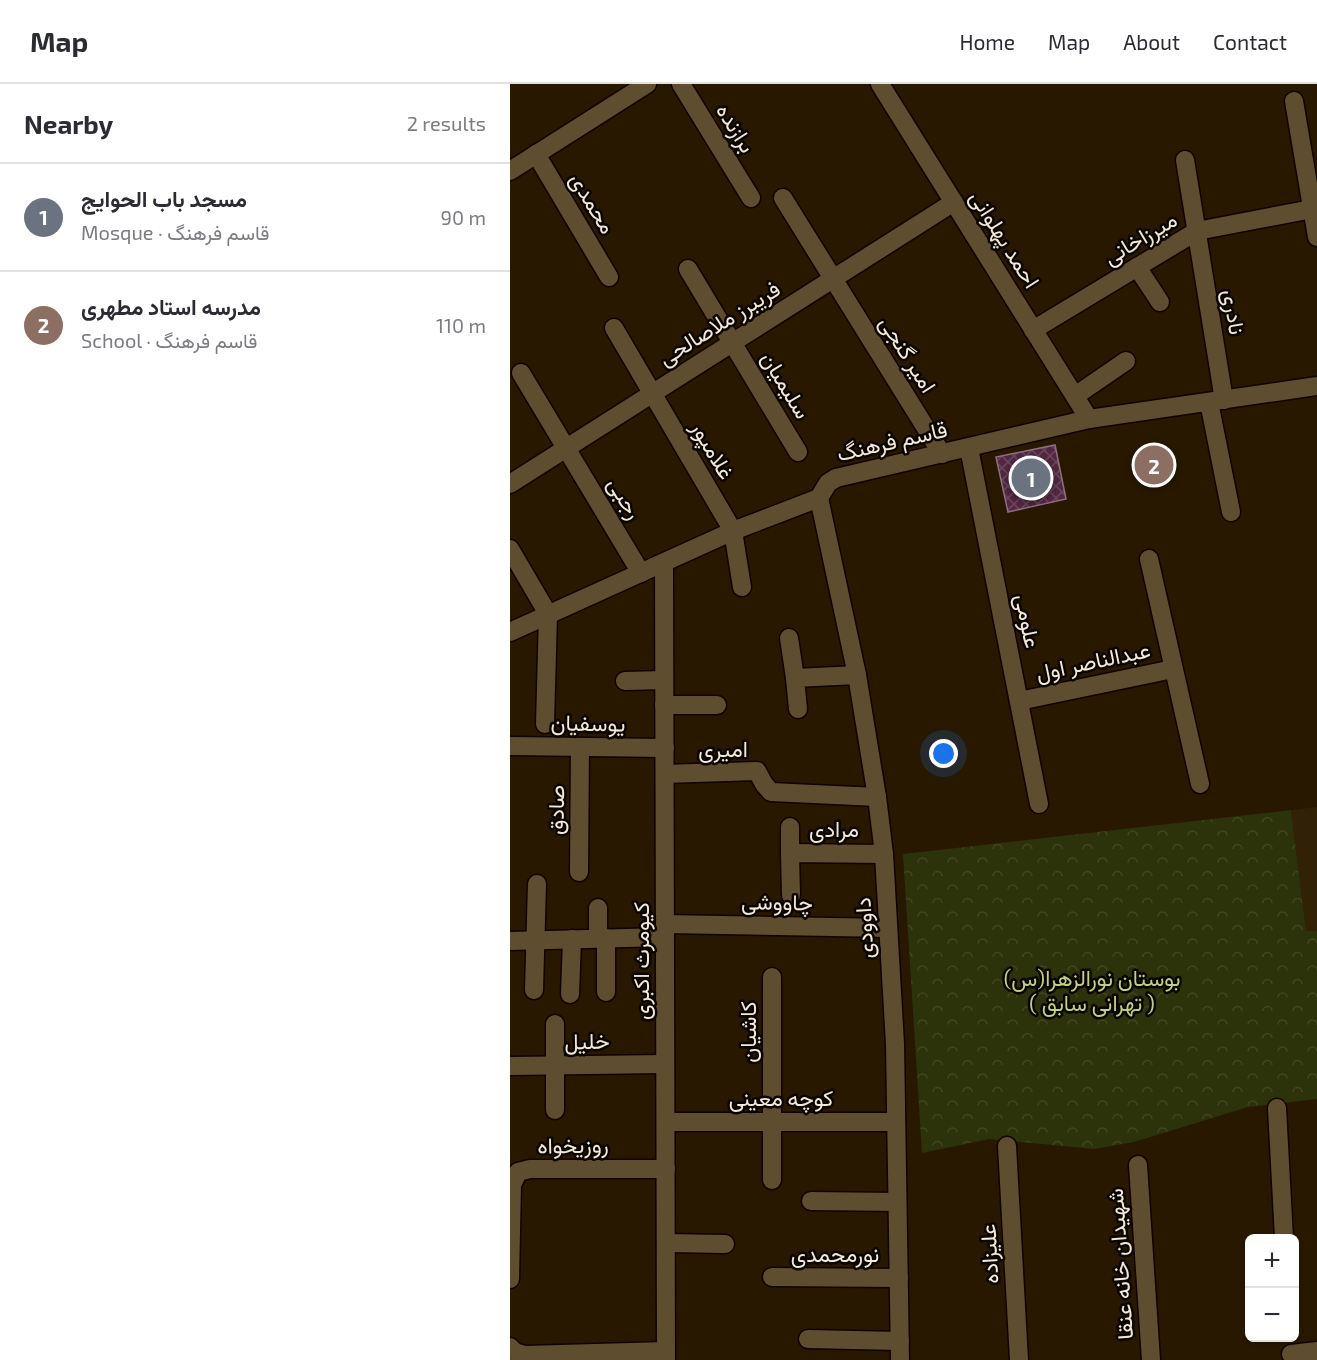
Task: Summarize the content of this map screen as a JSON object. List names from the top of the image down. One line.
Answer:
{"streets":{"street":["برازنده","محمدی","میرزاخانی","احمد پهلوانی","نادری","فریبرز ملاصالحی","امیر گنجی","سلیمیان","قاسم فرهنگ","غلامپور","رجبی","علومی","عبدالناصر اول","یوسفیان","امیری","صادق","مرادی","چاووشی","داوودی","کیومرث اکبری","کاشیان","خلیل","کوچه معینی","روزیخواه","نورمحمدی","علیزاده","شهیدان خانه‌ عنقا"]},"crossings":[["میرزاخانی","احمد پهلوانی"],["میرزاخانی","نادری"],["احمد پهلوانی","فریبرز ملاصالحی"],["احمد پهلوانی","قاسم فرهنگ"],["نادری","قاسم فرهنگ"],["فریبرز ملاصالحی","امیر گنجی"],["فریبرز ملاصالحی","سلیمیان"],["فریبرز ملاصالحی","غلامپور"],["فریبرز ملاصالحی","رجبی"],["امیر گنجی","قاسم فرهنگ"],["قاسم فرهنگ","غلامپور"],["قاسم فرهنگ","رجبی"],["قاسم فرهنگ","علومی"],["قاسم فرهنگ","داوودی"],["قاسم فرهنگ","کیومرث اکبری"],["علومی","عبدالناصر اول"],["یوسفیان","صادق"],["یوسفیان","کیومرث اکبری"],["امیری","داوودی"],["امیری","کیومرث اکبری"],["مرادی","داوودی"],["چاووشی","داوودی"],["چاووشی","کیومرث اکبری"],["داوودی","کوچه معینی"],["داوودی","نورمحمدی"],["کیومرث اکبری","خلیل"],["کیومرث اکبری","کوچه معینی"],["کیومرث اکبری","روزیخواه"],["کاشیان","کوچه معینی"]],"parks":["بوستان نورالزهرا(س) ( تهرانی سابق )"],"page":{"header":"Map","nav":["Home","Map","About","Contact"],"heading":["Nearby","2 results"],"list":[{"mark":"1","name":"مسجد باب الحوایج","note":"Mosque · قاسم فرهنگ","value":"90 m"},{"mark":"2","name":"مدرسه استاد مطهری","note":"School · قاسم فرهنگ","value":"110 m"}],"pins":["2","1"],"map_buttons":["+","−"]}}
